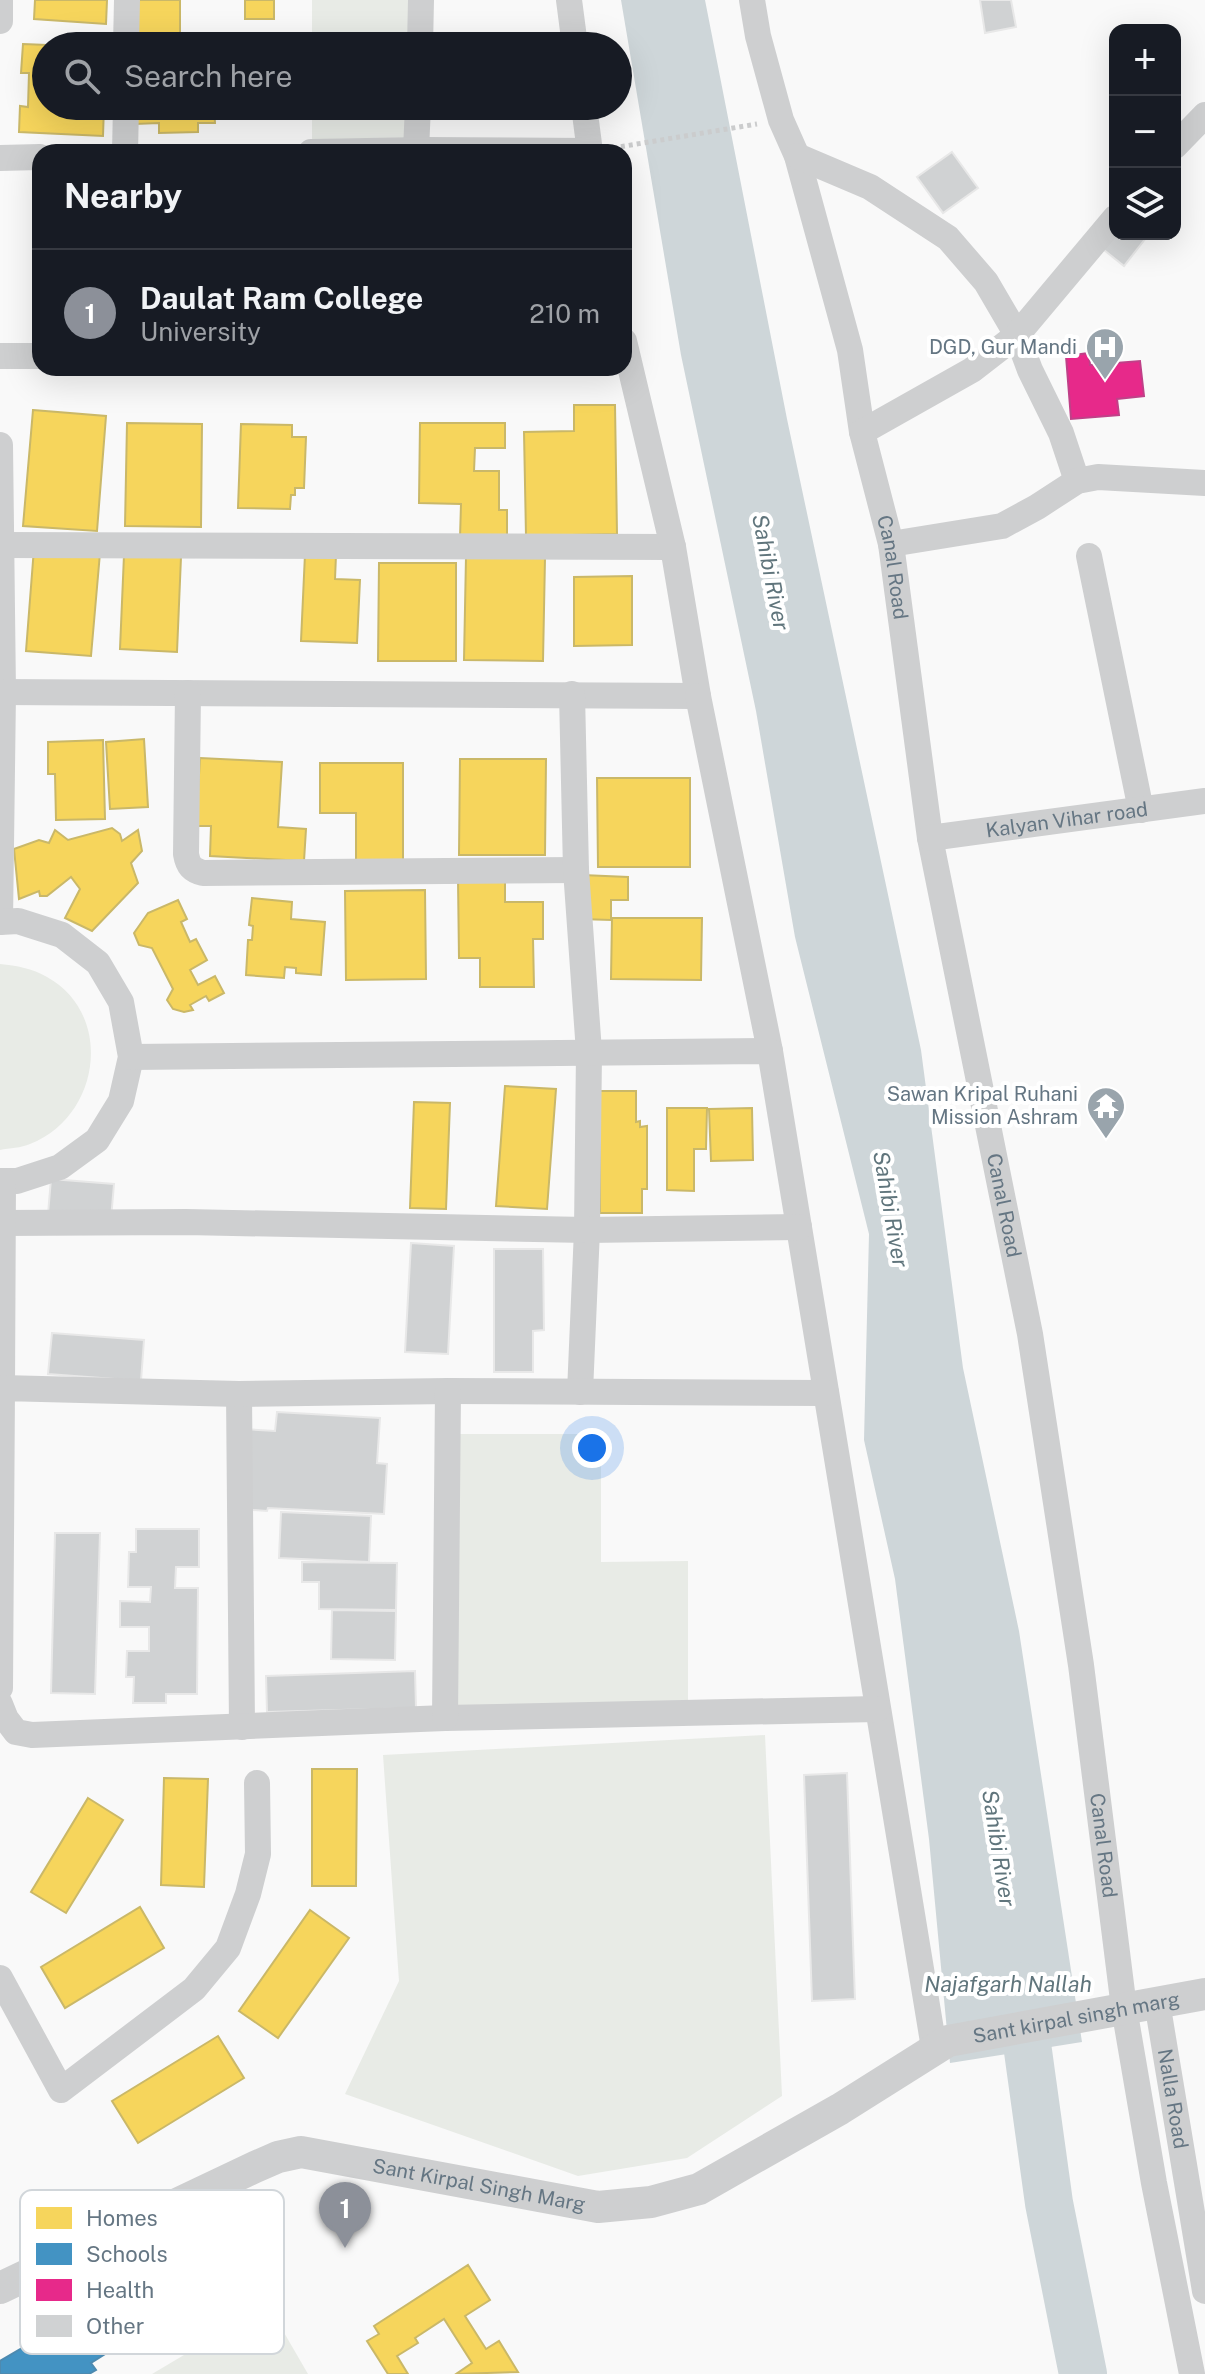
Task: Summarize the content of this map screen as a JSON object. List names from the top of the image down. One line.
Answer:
{"streets":{"street":["Canal Road","Kalyan Vihar road","Sant kirpal singh marg","Nalla Road","Sant Kirpal Singh Marg"]},"crossings":[["Canal Road","Kalyan Vihar road"],["Canal Road","Sant kirpal singh marg"],["Sant kirpal singh marg","Nalla Road"],["Sant kirpal singh marg","Sant Kirpal Singh Marg"]],"water":["Sahibi River","Najafgarh Nallah"],"places":{"hospital":["DGD, Gur Mandi"],"temple":["Sawan Kripal Ruhani Mission Ashram"]},"legend":["Homes","Schools","Health","Other"],"page":{"map_buttons":["+","−"],"search":"Search here","heading":"Nearby","list":[{"mark":"1","name":"Daulat Ram College","note":"University","value":"210 m"}],"pins":"1"}}
